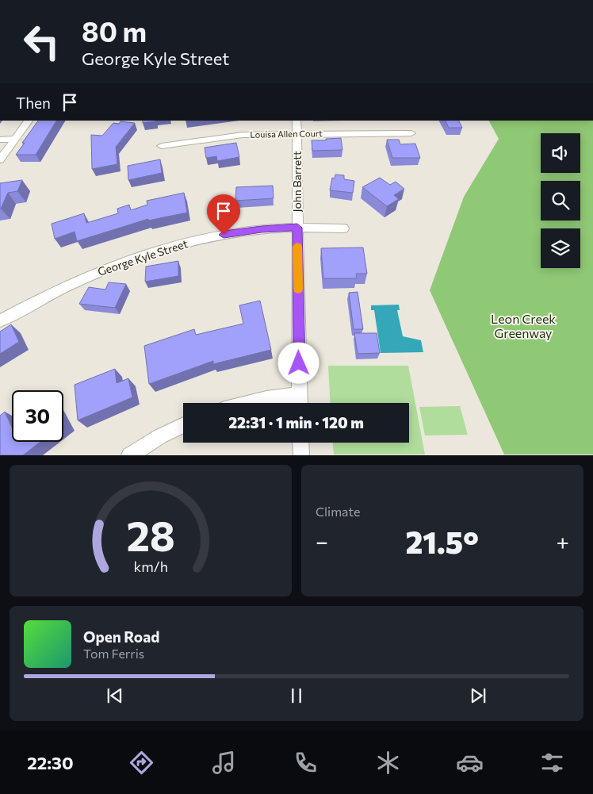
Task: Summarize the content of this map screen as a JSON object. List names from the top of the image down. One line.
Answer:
{"streets":{"street":["Louisa Allen Court","John Barrett","George Kyle Street"]},"crossings":[["Louisa Allen Court","John Barrett"],["John Barrett","George Kyle Street"]],"parks":["Leon Creek Greenway"],"page":{"turn":["80 m","George Kyle Street"],"then":"Then","limit":"30","trip":"22:31 · 1 min · 120 m","tile":"Climate","heat":["−","21.5°","+"],"song":["Open Road","Tom Ferris"],"tabs":"22:30","gauge":["28","km/h"]}}
